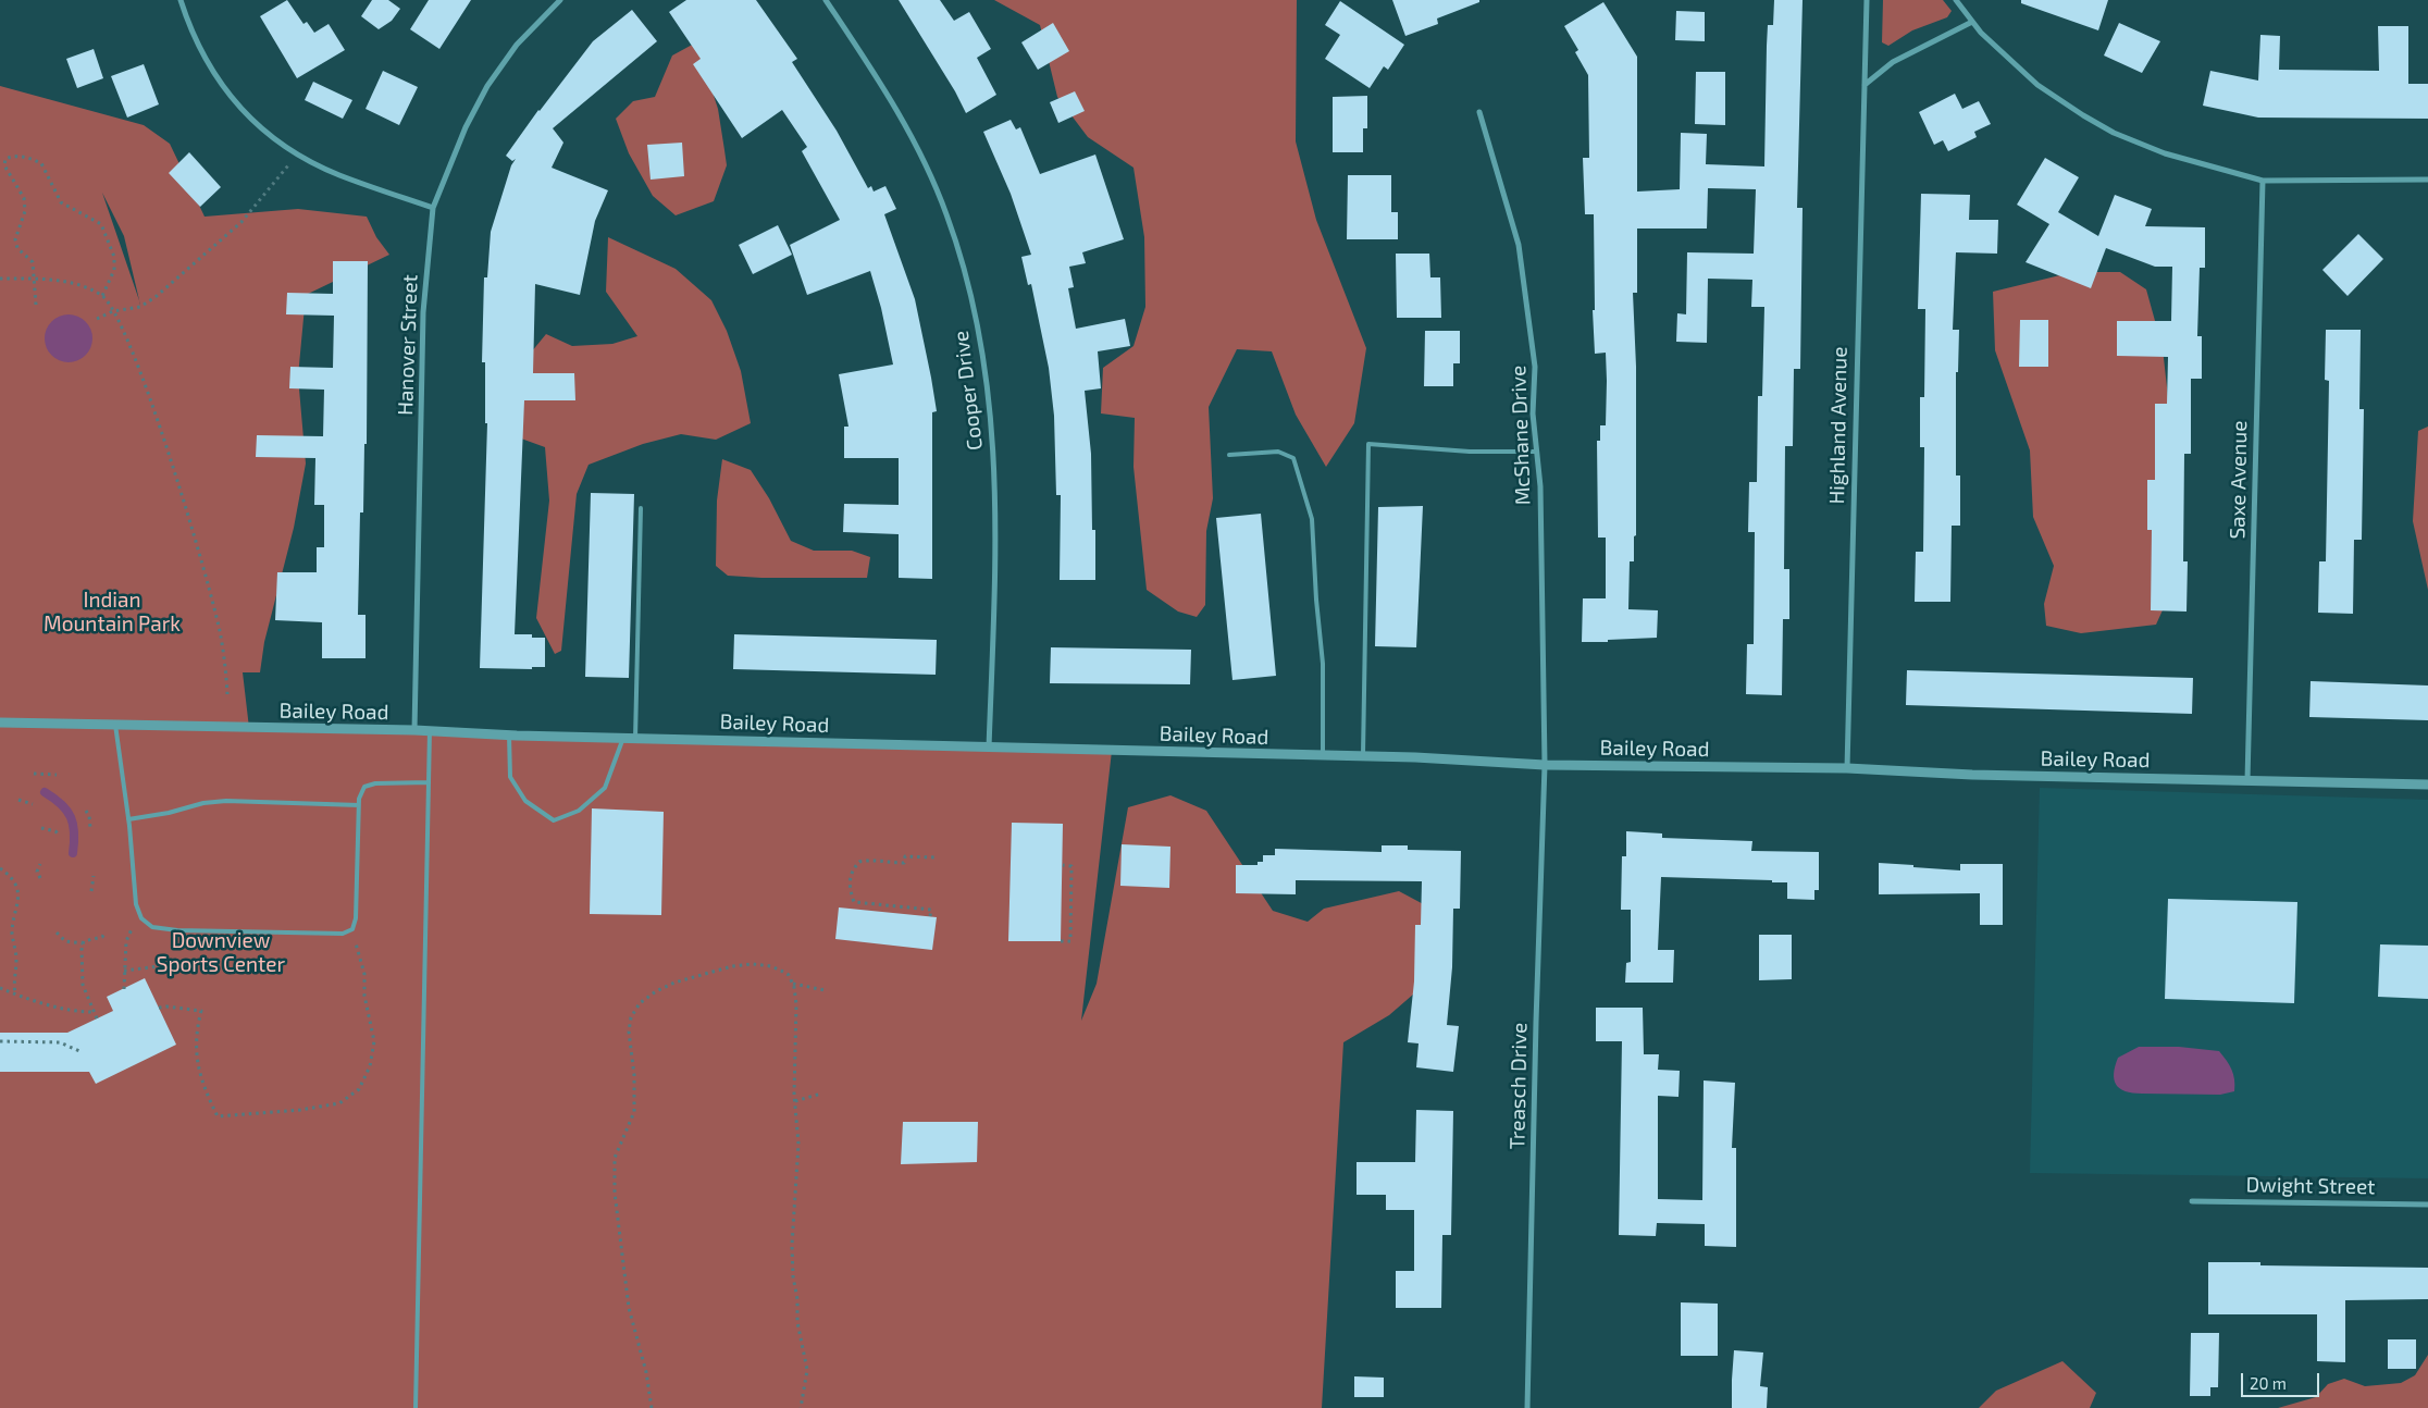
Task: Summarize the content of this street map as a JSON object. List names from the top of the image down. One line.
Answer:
{"streets":{"street":["Hanover Street","Cooper Drive","Highland Avenue","McShane Drive","Saxe Avenue","Bailey Road","Treasch Drive","Dwight Street"]},"crossings":[["Hanover Street","Bailey Road"],["Cooper Drive","Bailey Road"],["Highland Avenue","Bailey Road"],["McShane Drive","Bailey Road"],["McShane Drive","Treasch Drive"],["Saxe Avenue","Bailey Road"],["Bailey Road","Treasch Drive"]],"parks":["Indian Mountain Park","Downview Sports Center"],"scale_bar":"20 m"}
